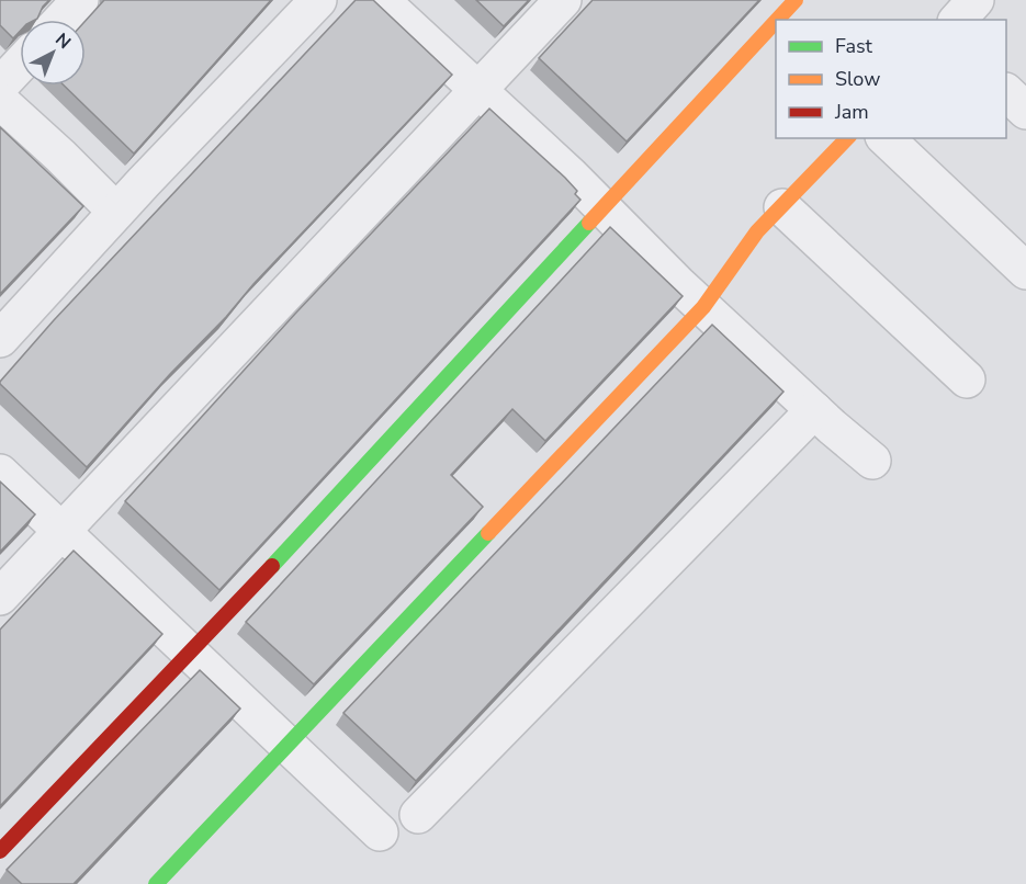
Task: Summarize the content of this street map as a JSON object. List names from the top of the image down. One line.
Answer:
{"legend":["Fast","Slow","Jam"],"north":"top right"}
